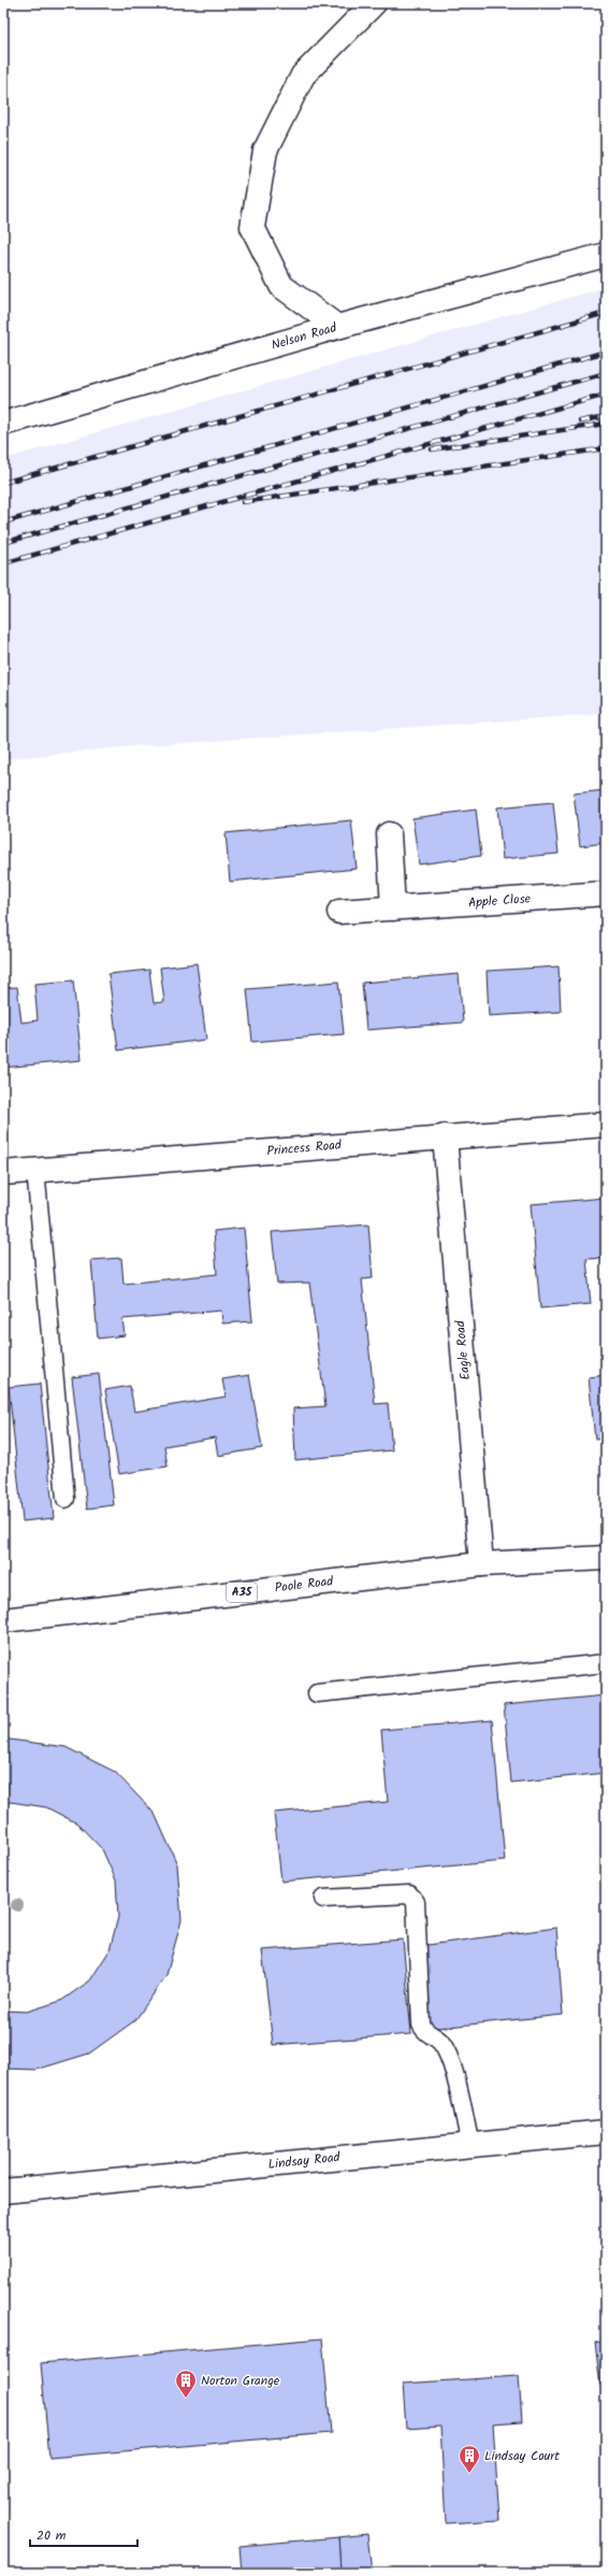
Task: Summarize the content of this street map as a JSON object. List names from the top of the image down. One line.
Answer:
{"streets":{"main road":["Nelson Road","Apple Close","Princess Road","Eagle Road","Poole Road","A35","Lindsay Road"]},"crossings":[["Princess Road","Eagle Road"],["Eagle Road","Poole Road"]],"places":{"building":["Norton Grange","Lindsay Court"]},"scale_bar":"20 m"}
